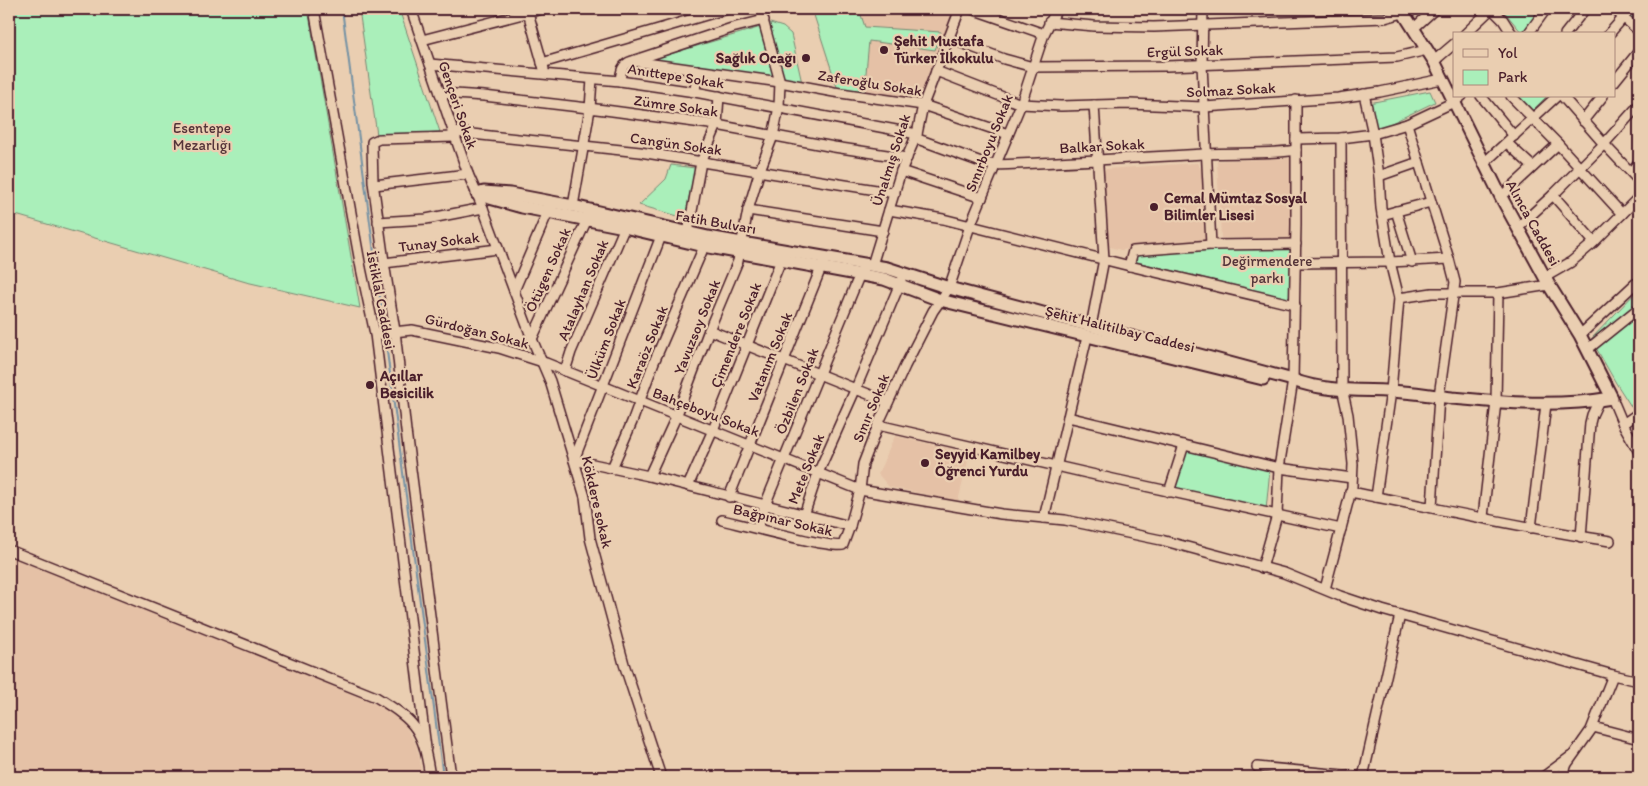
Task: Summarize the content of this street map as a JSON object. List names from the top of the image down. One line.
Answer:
{"streets":{"main road":["Fatih Bulvarı","Alınca Caddesi","Şehit Halitilbay Caddesi"],"street":["Ergül Sokak","Anıttepe Sokak","Zaferoğlu Sokak","Solmaz Sokak","Gençeri Sokak","Zümre Sokak","Sınırboyu Sokak","Cangün Sokak","Balkar Sokak","Ünalmış Sokak","Tunay Sokak","Ötügen Sokak","Atalayhan Sokak","İstiklal Caddesi","Yavuzsoy Sokak","Gürdoğan Sokak","Çimendere Sokak","Ülküm Sokak","Karaöz Sokak","Vatanım Sokak","Özbilen Sokak","Sınır Sokak","Bahçeboyu Sokak","Mete Sokak","Kökdere sokak","Bağpınar Sokak"]},"crossings":[["Ergül Sokak","Sınırboyu Sokak"],["Ergül Sokak","Ünalmış Sokak"],["Ergül Sokak","Alınca Caddesi"],["Anıttepe Sokak","Gençeri Sokak"],["Anıttepe Sokak","Balkar Sokak"],["Anıttepe Sokak","Ünalmış Sokak"],["Anıttepe Sokak","Yavuzsoy Sokak"],["Zaferoğlu Sokak","Sınırboyu Sokak"],["Zaferoğlu Sokak","Ünalmış Sokak"],["Zaferoğlu Sokak","Yavuzsoy Sokak"],["Solmaz Sokak","Sınırboyu Sokak"],["Solmaz Sokak","Alınca Caddesi"],["Gençeri Sokak","Zümre Sokak"],["Gençeri Sokak","Cangün Sokak"],["Gençeri Sokak","Kökdere sokak"],["Zümre Sokak","Ünalmış Sokak"],["Zümre Sokak","Yavuzsoy Sokak"],["Sınırboyu Sokak","Balkar Sokak"],["Sınırboyu Sokak","Şehit Halitilbay Caddesi"],["Sınırboyu Sokak","Sınır Sokak"],["Cangün Sokak","Ünalmış Sokak"],["Cangün Sokak","Yavuzsoy Sokak"],["Balkar Sokak","Ünalmış Sokak"],["Ünalmış Sokak","Şehit Halitilbay Caddesi"],["Ünalmış Sokak","Özbilen Sokak"],["Fatih Bulvarı","Yavuzsoy Sokak"],["Fatih Bulvarı","Çimendere Sokak"],["Fatih Bulvarı","Ülküm Sokak"],["Fatih Bulvarı","Karaöz Sokak"],["Fatih Bulvarı","Vatanım Sokak"],["Alınca Caddesi","Şehit Halitilbay Caddesi"],["Tunay Sokak","Kökdere sokak"],["Ötügen Sokak","Kökdere sokak"],["Atalayhan Sokak","Bahçeboyu Sokak"],["İstiklal Caddesi","Gürdoğan Sokak"],["Yavuzsoy Sokak","Bahçeboyu Sokak"],["Yavuzsoy Sokak","Mete Sokak"],["Şehit Halitilbay Caddesi","Özbilen Sokak"],["Şehit Halitilbay Caddesi","Sınır Sokak"],["Şehit Halitilbay Caddesi","Mete Sokak"],["Gürdoğan Sokak","Bahçeboyu Sokak"],["Gürdoğan Sokak","Kökdere sokak"],["Çimendere Sokak","Bahçeboyu Sokak"],["Çimendere Sokak","Mete Sokak"],["Ülküm Sokak","Bahçeboyu Sokak"],["Ülküm Sokak","Mete Sokak"],["Ülküm Sokak","Kökdere sokak"],["Karaöz Sokak","Bahçeboyu Sokak"],["Karaöz Sokak","Mete Sokak"],["Vatanım Sokak","Bahçeboyu Sokak"],["Vatanım Sokak","Mete Sokak"],["Özbilen Sokak","Bahçeboyu Sokak"],["Özbilen Sokak","Mete Sokak"],["Özbilen Sokak","Bağpınar Sokak"],["Sınır Sokak","Bahçeboyu Sokak"],["Sınır Sokak","Bağpınar Sokak"],["Bahçeboyu Sokak","Mete Sokak"],["Bahçeboyu Sokak","Kökdere sokak"],["Mete Sokak","Kökdere sokak"]],"parks":["Esentepe Mezarlığı","Değirmendere parkı"],"places":["Şehit Mustafa Türker İlkokulu","Sağlık Ocağı","Cemal Mümtaz Sosyal Bilimler Lisesi","Açıllar Besicilik","Seyyid Kamilbey Öğrenci Yurdu"],"legend":["Yol","Park"]}
